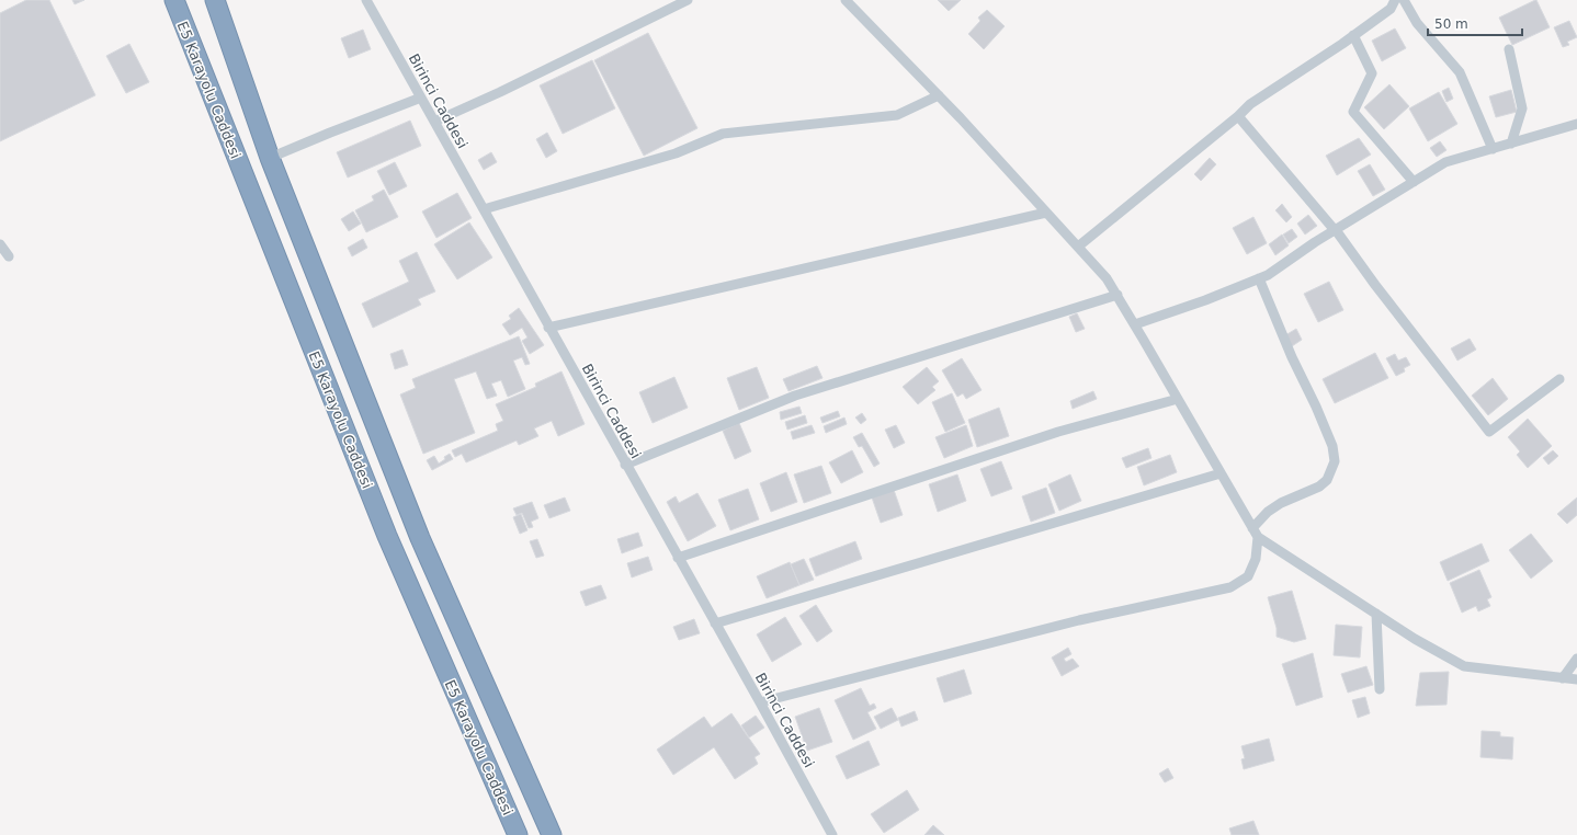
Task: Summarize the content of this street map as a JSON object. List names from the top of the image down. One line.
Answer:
{"streets":{"highway":["E5 Karayolu Caddesi"],"street":["Birinci Caddesi"]},"scale_bar":"50 m"}
